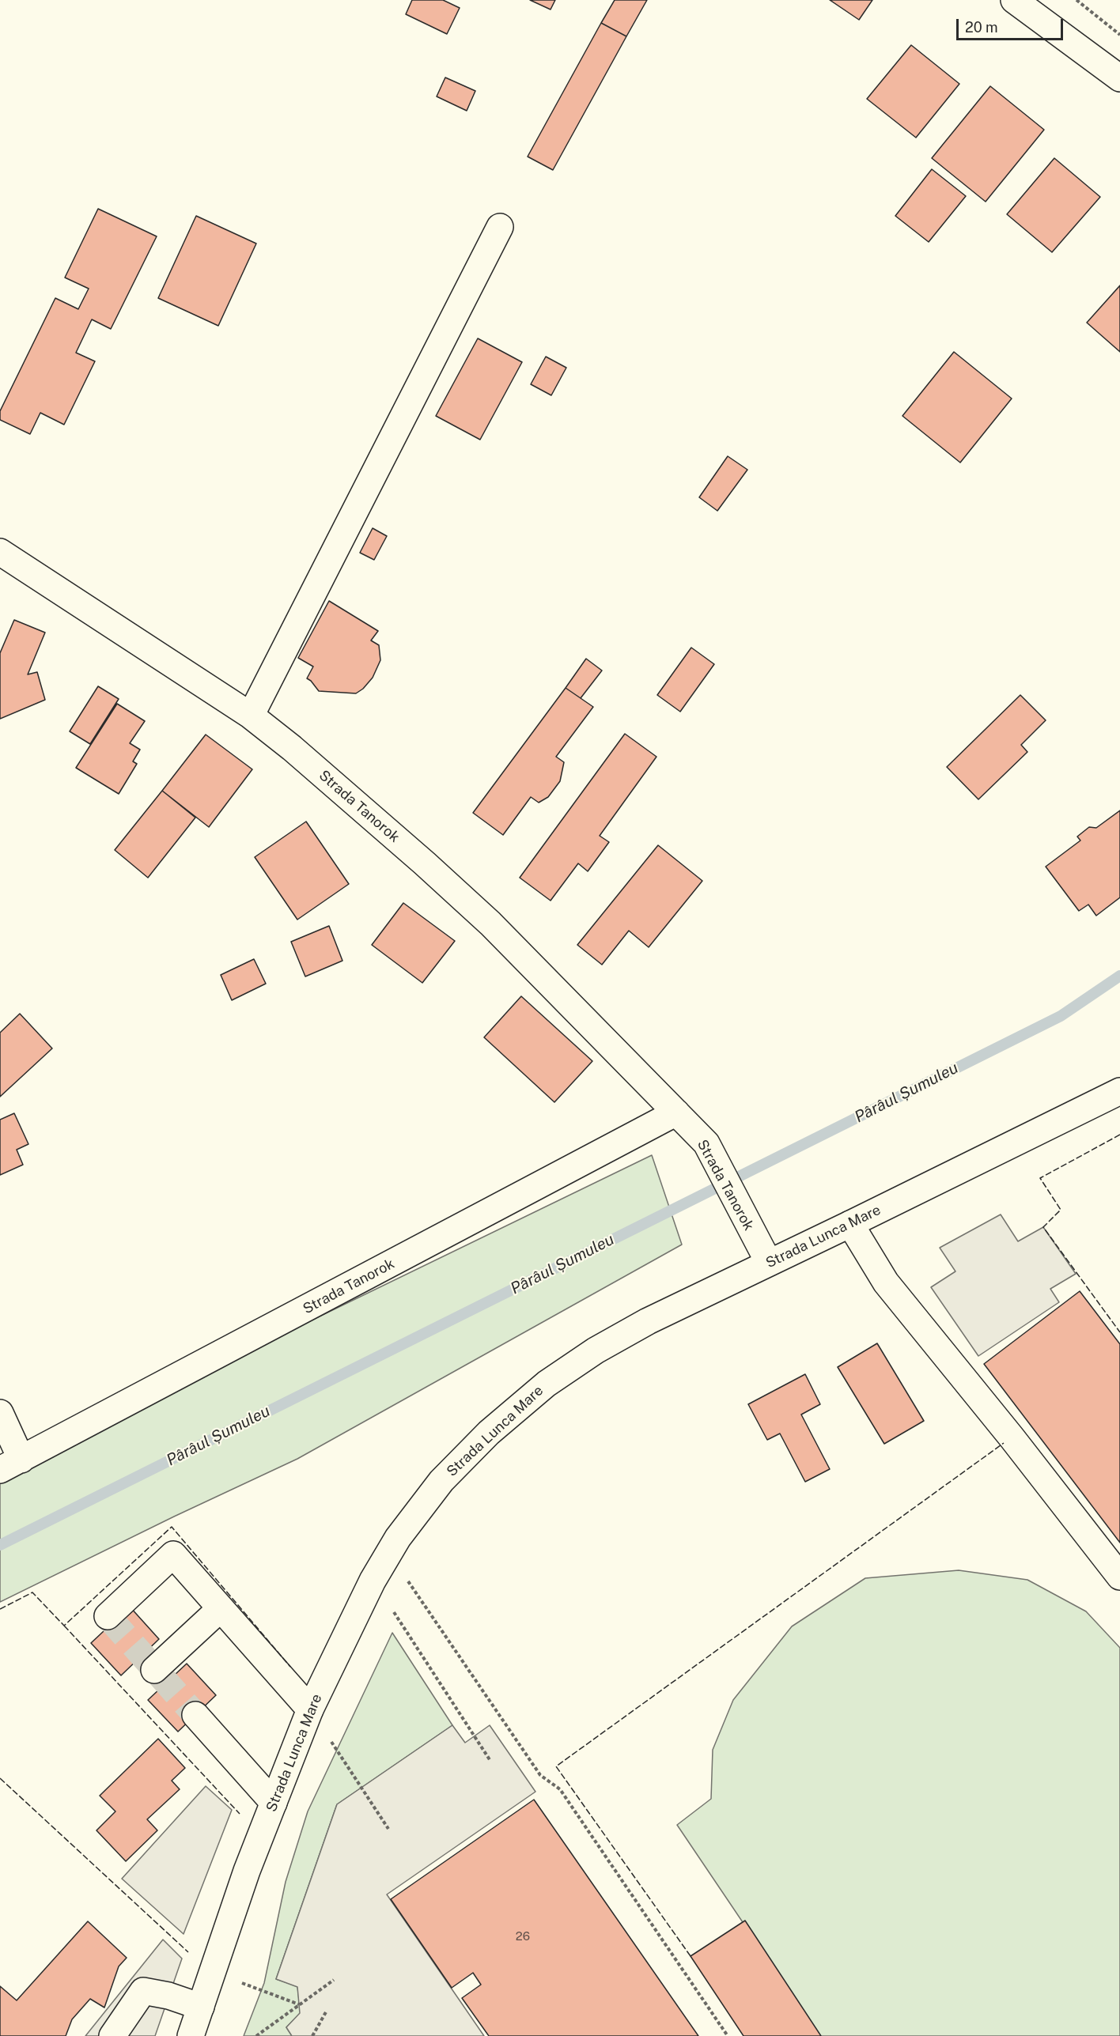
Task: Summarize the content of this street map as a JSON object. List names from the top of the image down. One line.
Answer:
{"streets":{"street":["Strada Tanorok","Strada Lunca Mare"]},"crossings":[["Strada Tanorok","Strada Lunca Mare"]],"water":["Pârâul Șumuleu"],"house_numbers":["26"],"scale_bar":"20 m"}
